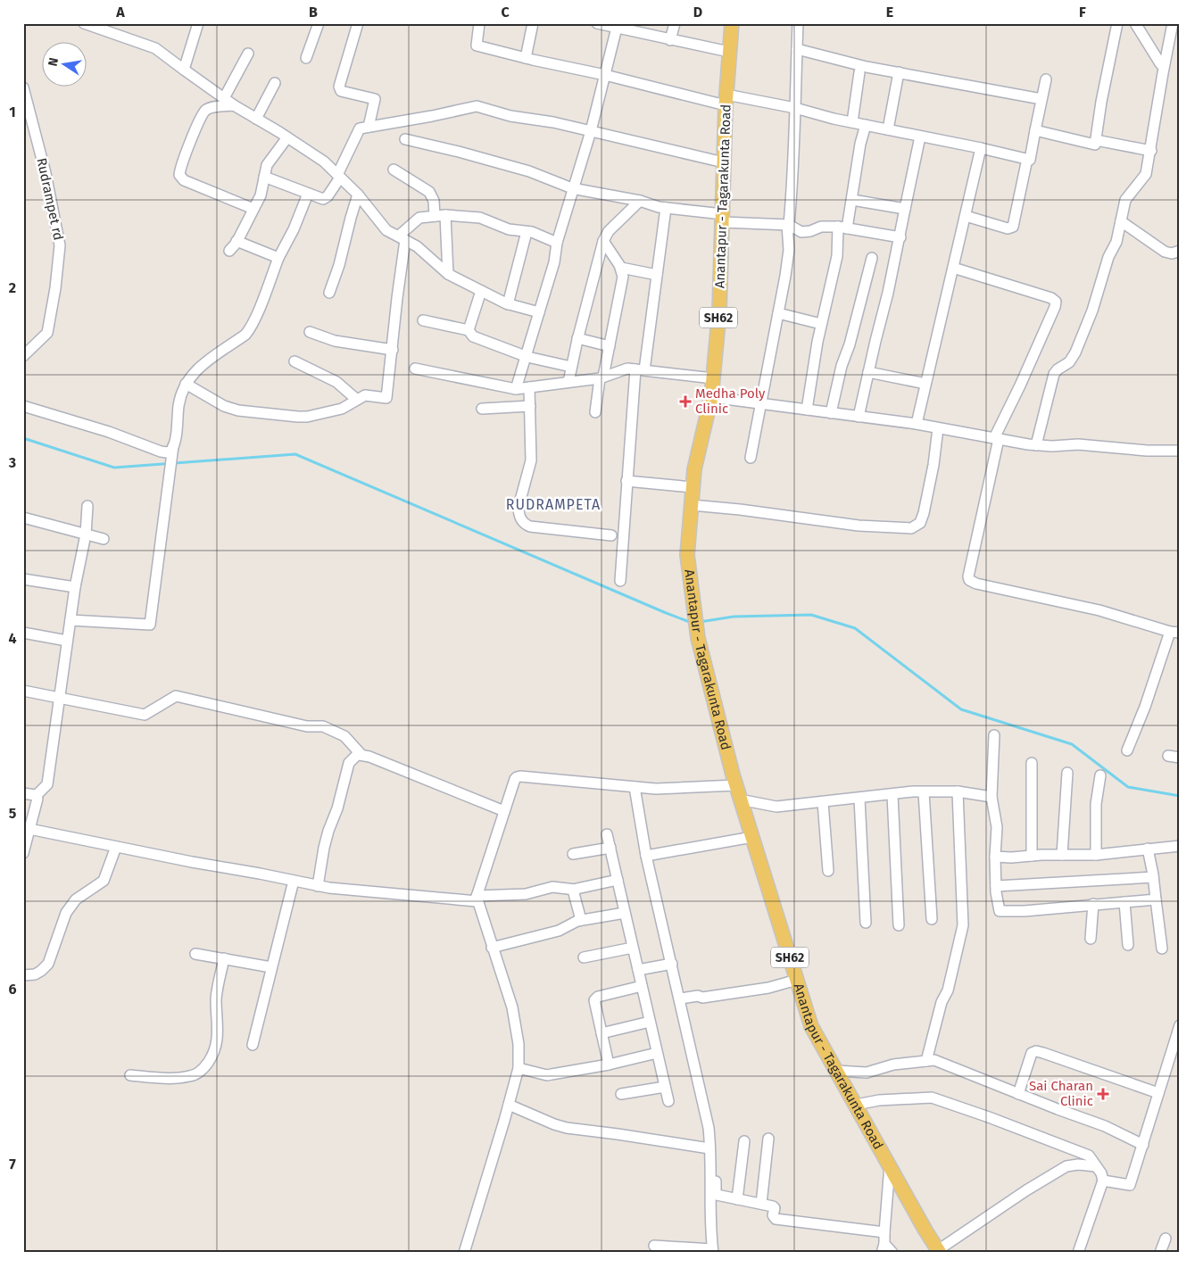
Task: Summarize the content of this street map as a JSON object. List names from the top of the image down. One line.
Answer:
{"streets":{"main road":["Anantapur - Tagarakunta Road","SH62"],"street":["Rudrampet rd"]},"districts":["RUDRAMPETA"],"places":{"health":["Medha Poly Clinic","Sai Charan Clinic"]},"north":"left","grid":{"columns":["A","B","C","D","E","F"],"rows":["1","2","3","4","5","6","7"]}}
